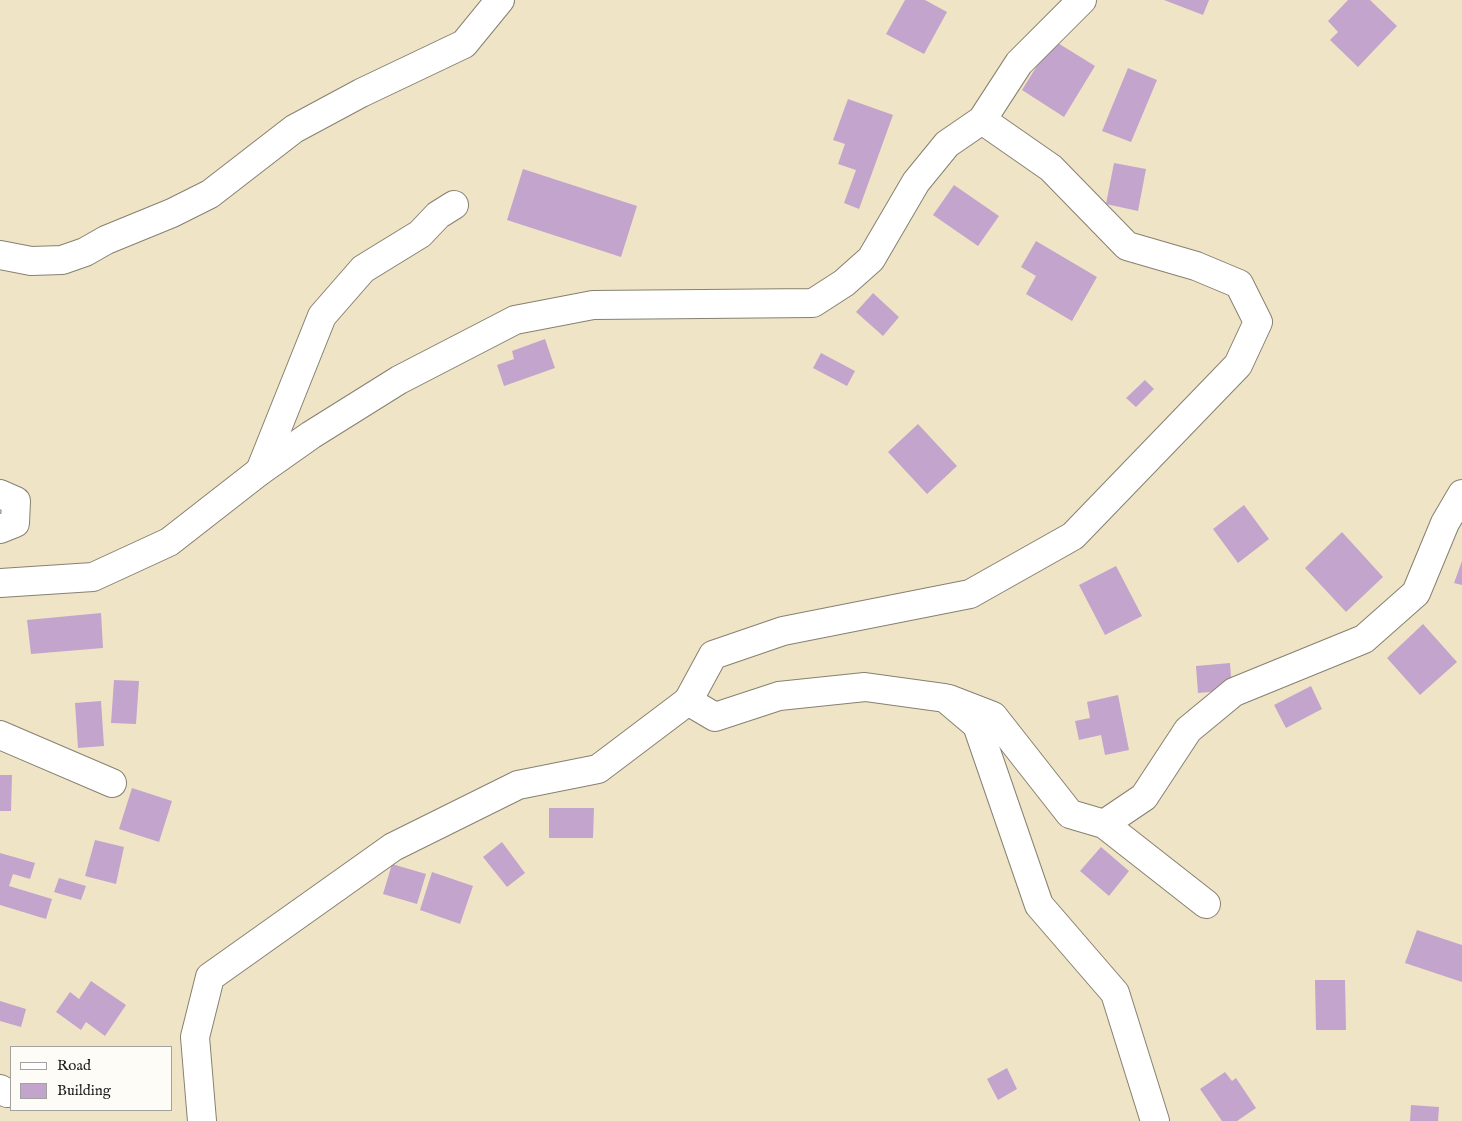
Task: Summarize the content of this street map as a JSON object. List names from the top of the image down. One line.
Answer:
{"legend":["Road","Building"]}
